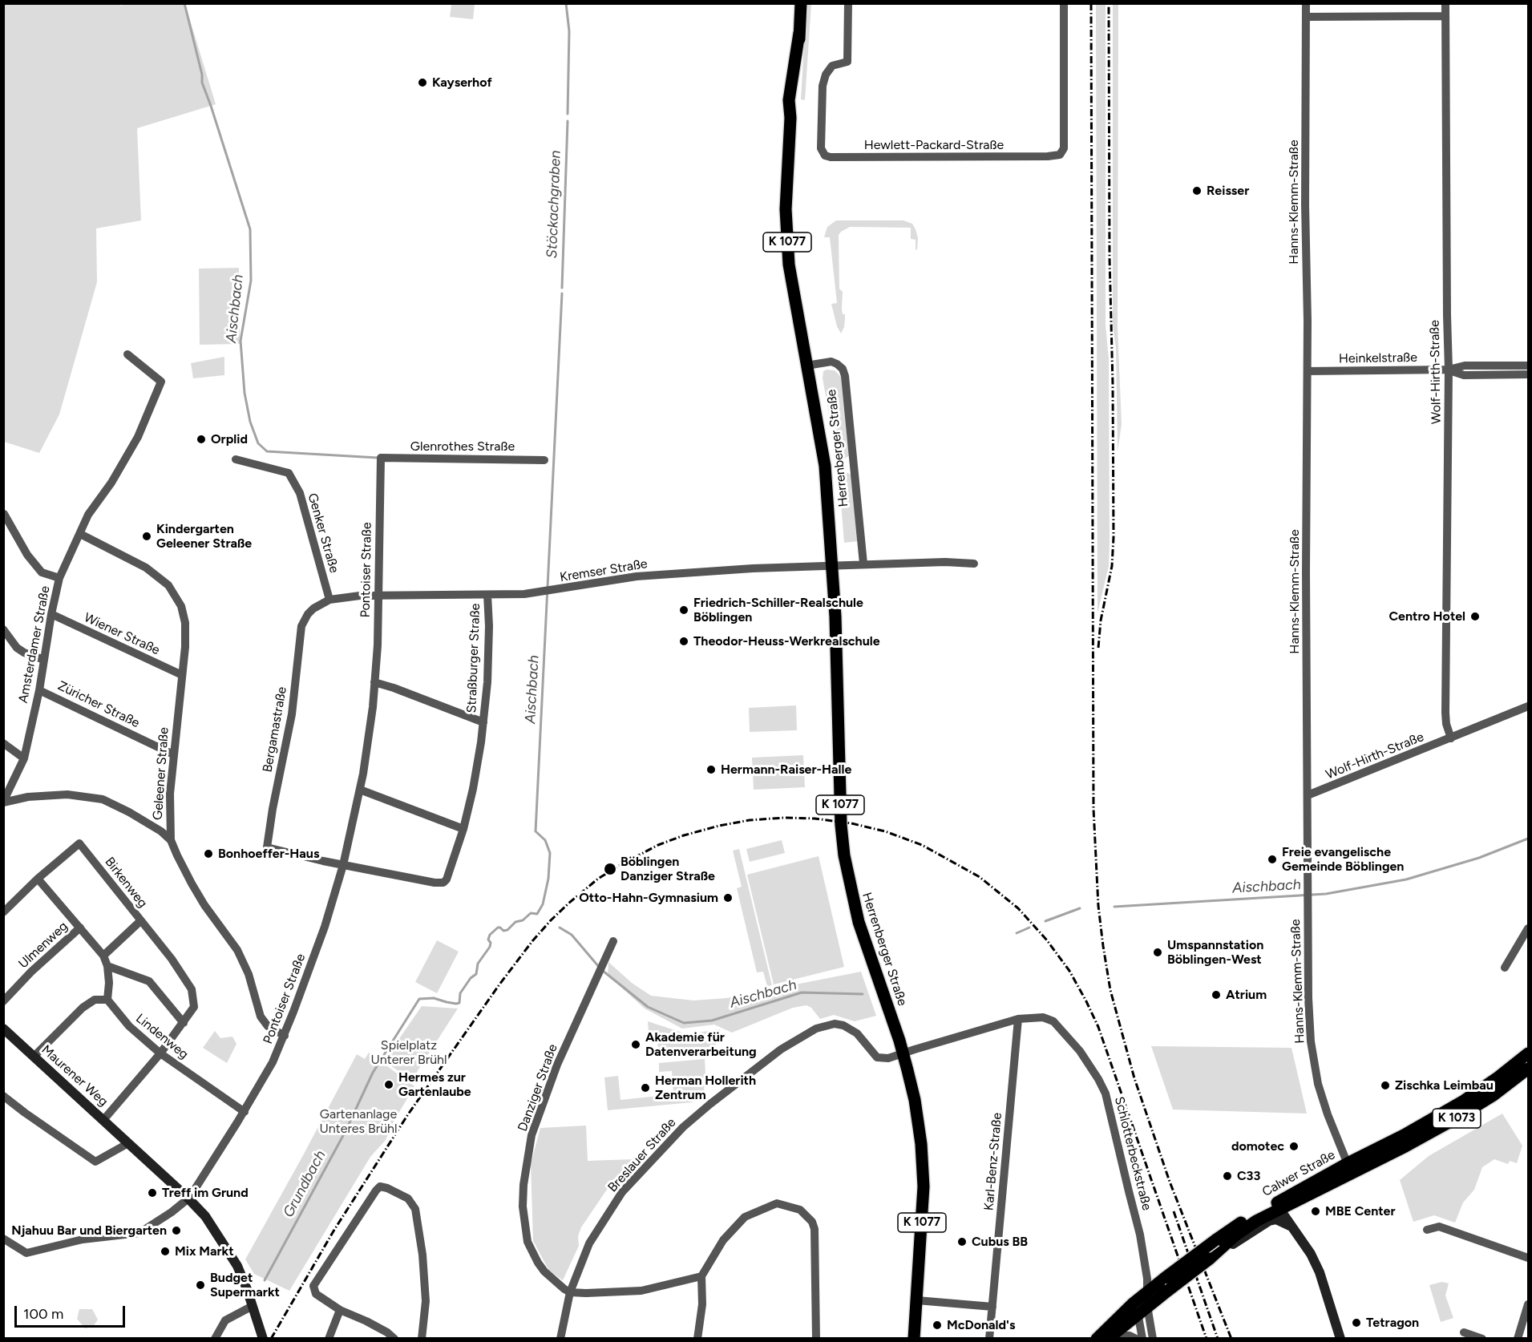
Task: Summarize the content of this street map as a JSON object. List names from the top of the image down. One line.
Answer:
{"streets":{"main road":["K 1077","Herrenberger Straße","K 1073","Calwer Straße"],"street":["Hewlett-Packard-Straße","Hanns-Klemm-Straße","Heinkelstraße","Wolf-Hirth-Straße","Glenrothes Straße","Genker Straße","Pontoiser Straße","Kremser Straße","Wiener Straße","Amsterdamer Straße","Straßburger Straße","Züricher Straße","Bergamastraße","Geleener Straße","Birkenweg","Ulmenweg","Lindenweg","Maurener Weg","Danziger Straße","Schlotterbeckstraße","Breslauer Straße","Karl-Benz-Straße"]},"crossings":[["Hanns-Klemm-Straße","Heinkelstraße"],["Hanns-Klemm-Straße","Wolf-Hirth-Straße"],["Hanns-Klemm-Straße","Calwer Straße"],["Heinkelstraße","Wolf-Hirth-Straße"],["Glenrothes Straße","Pontoiser Straße"],["Herrenberger Straße","Kremser Straße"],["Herrenberger Straße","Schlotterbeckstraße"],["Herrenberger Straße","Breslauer Straße"],["Genker Straße","Bergamastraße"],["Pontoiser Straße","Kremser Straße"],["Pontoiser Straße","Straßburger Straße"],["Pontoiser Straße","Bergamastraße"],["Pontoiser Straße","Geleener Straße"],["Pontoiser Straße","Lindenweg"],["Pontoiser Straße","Maurener Weg"],["Kremser Straße","Straßburger Straße"],["Kremser Straße","Bergamastraße"],["Wiener Straße","Amsterdamer Straße"],["Wiener Straße","Geleener Straße"],["Amsterdamer Straße","Züricher Straße"],["Amsterdamer Straße","Geleener Straße"],["Straßburger Straße","Bergamastraße"],["Züricher Straße","Geleener Straße"],["Birkenweg","Lindenweg"],["Birkenweg","Maurener Weg"],["Danziger Straße","Breslauer Straße"],["Schlotterbeckstraße","Breslauer Straße"],["Schlotterbeckstraße","Karl-Benz-Straße"],["Schlotterbeckstraße","Calwer Straße"]],"water":["Stöckachgraben","Aischbach","Grundbach"],"parks":["Spielplatz Unterer Brühl","Gartenanlage Unteres Brühl"],"places":["Kayserhof","Reisser","Orplid","Kindergarten Geleener Straße","Friedrich-Schiller-Realschule Böblingen","Centro Hotel","Theodor-Heuss-Werkrealschule","Hermann-Raiser-Halle","Bonhoeffer-Haus","Freie evangelische Gemeinde Böblingen","Böblingen Danziger Straße","Otto-Hahn-Gymnasium","Umspannstation Böblingen-West","Atrium","Akademie für Datenverarbeitung","Hermes zur Gartenlaube","Zischka Leimbau","Herman Hollerith Zentrum","domotec","C33","Treff im Grund","MBE Center","Njahuu Bar und Biergarten","Cubus BB","Mix Markt","Budget Supermarkt","Tetragon","McDonald's"],"scale_bar":"100 m"}
